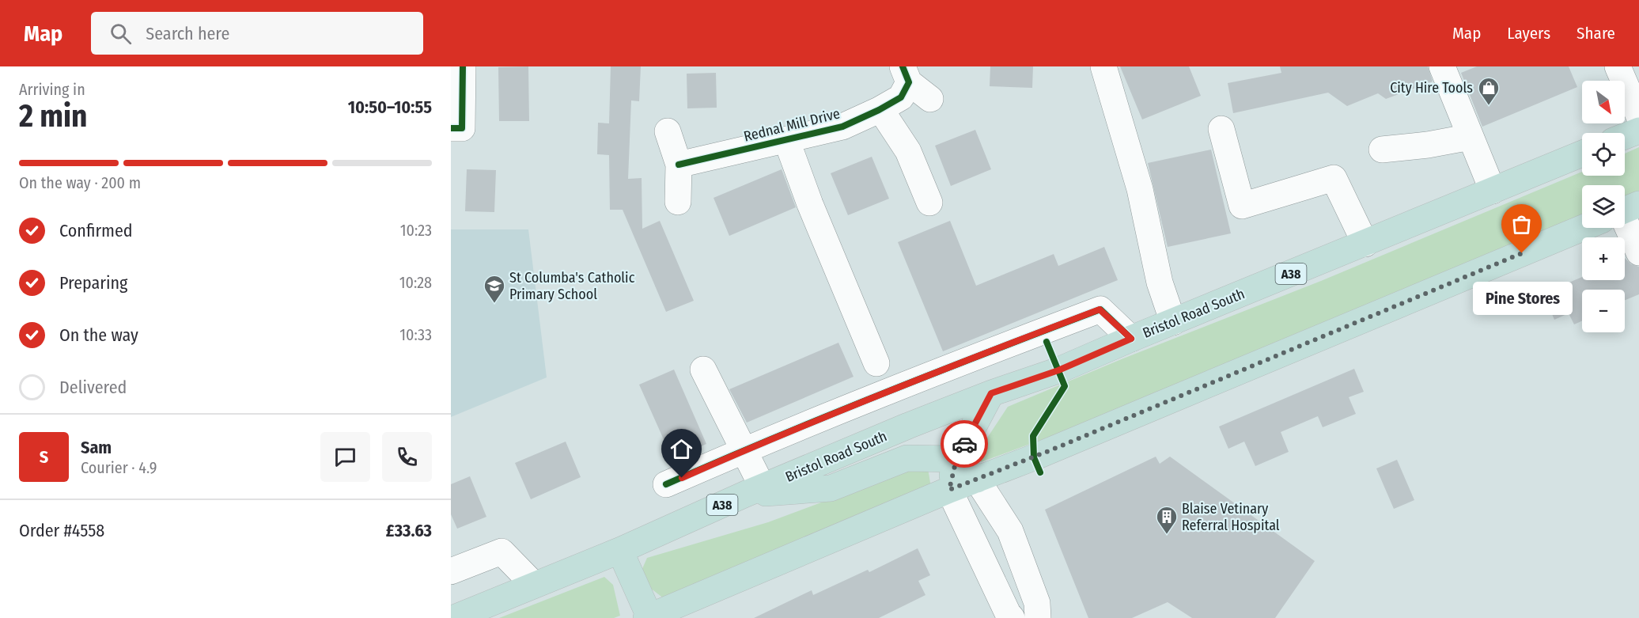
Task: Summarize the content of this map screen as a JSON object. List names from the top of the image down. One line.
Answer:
{"streets":{"highway":["A38","Bristol Road South"],"street":["Rednal Mill Drive"]},"places":{"shop":["City Hire Tools"],"other":["Pine Stores"],"school or university":["St Columba's Catholic Primary School"],"building":["Blaise Vetinary Referral Hospital"]},"north":"bottom right","page":{"header":"Map","search":"Search here","nav":["Map","Layers","Share"],"heading":["2 min","Arriving in","10:50–10:55"],"panel":["Sam","Courier · 4.9","Order #4558","£33.63"],"map_buttons":["+","−"],"bar":"On the way · 200 m","list":[["Confirmed","10:23"],["Preparing","10:28"],["On the way","10:33"],"Delivered"],"bubble":"Pine Stores","round":"S"}}
